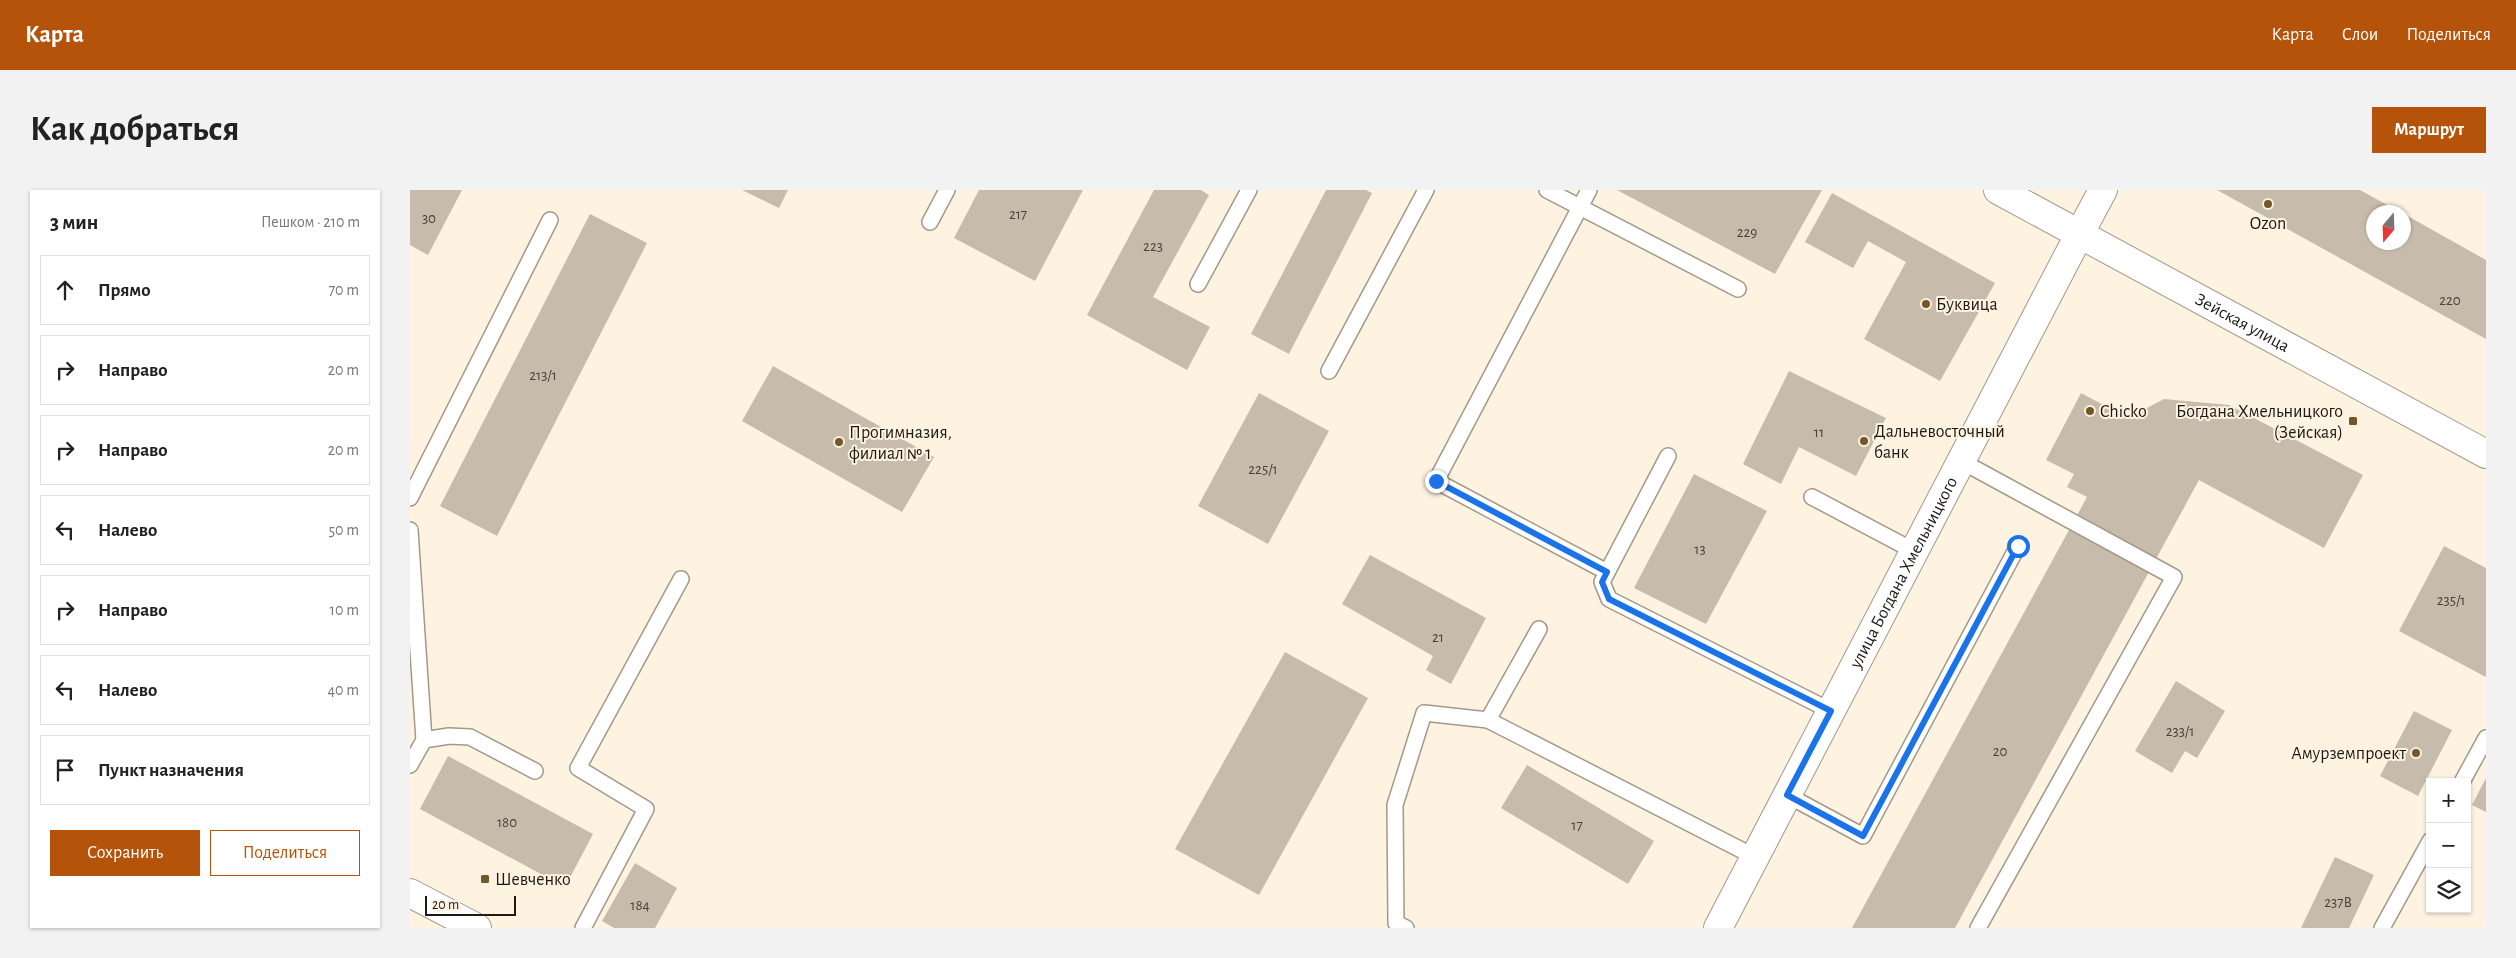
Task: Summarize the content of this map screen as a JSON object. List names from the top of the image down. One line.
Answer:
{"streets":{"street":["Зейская улица","улица Богдана Хмельницкого"]},"crossings":[["Зейская улица","улица Богдана Хмельницкого"]],"places":{"other":["Ozon","Буквица","Chicko","Дальневосточный банк","Прогимназия, филиал № 1","Амурземпроект"],"transit":["Богдана Хмельницкого (Зейская)","Шевченко"]},"house_numbers":["217","30","229","223","220","213/1","11","225/1","13","235/1","21","233/1","20","180","17","237В","184"],"scale_bar":"20 m","north":"bottom","page":{"header":"Карта","nav":["Карта","Слои","Поделиться"],"buttons":["Маршрут",["Сохранить","Поделиться"]],"title":"Как добраться","heading":["3 мин","Пешком · 210 m"],"list":[["Прямо","70 m"],["Направо","20 m"],["Направо","20 m"],["Налево","50 m"],["Направо","10 m"],["Налево","40 m"],"Пункт назначения"],"map_buttons":["+","−"],"scale":"20 m"}}
